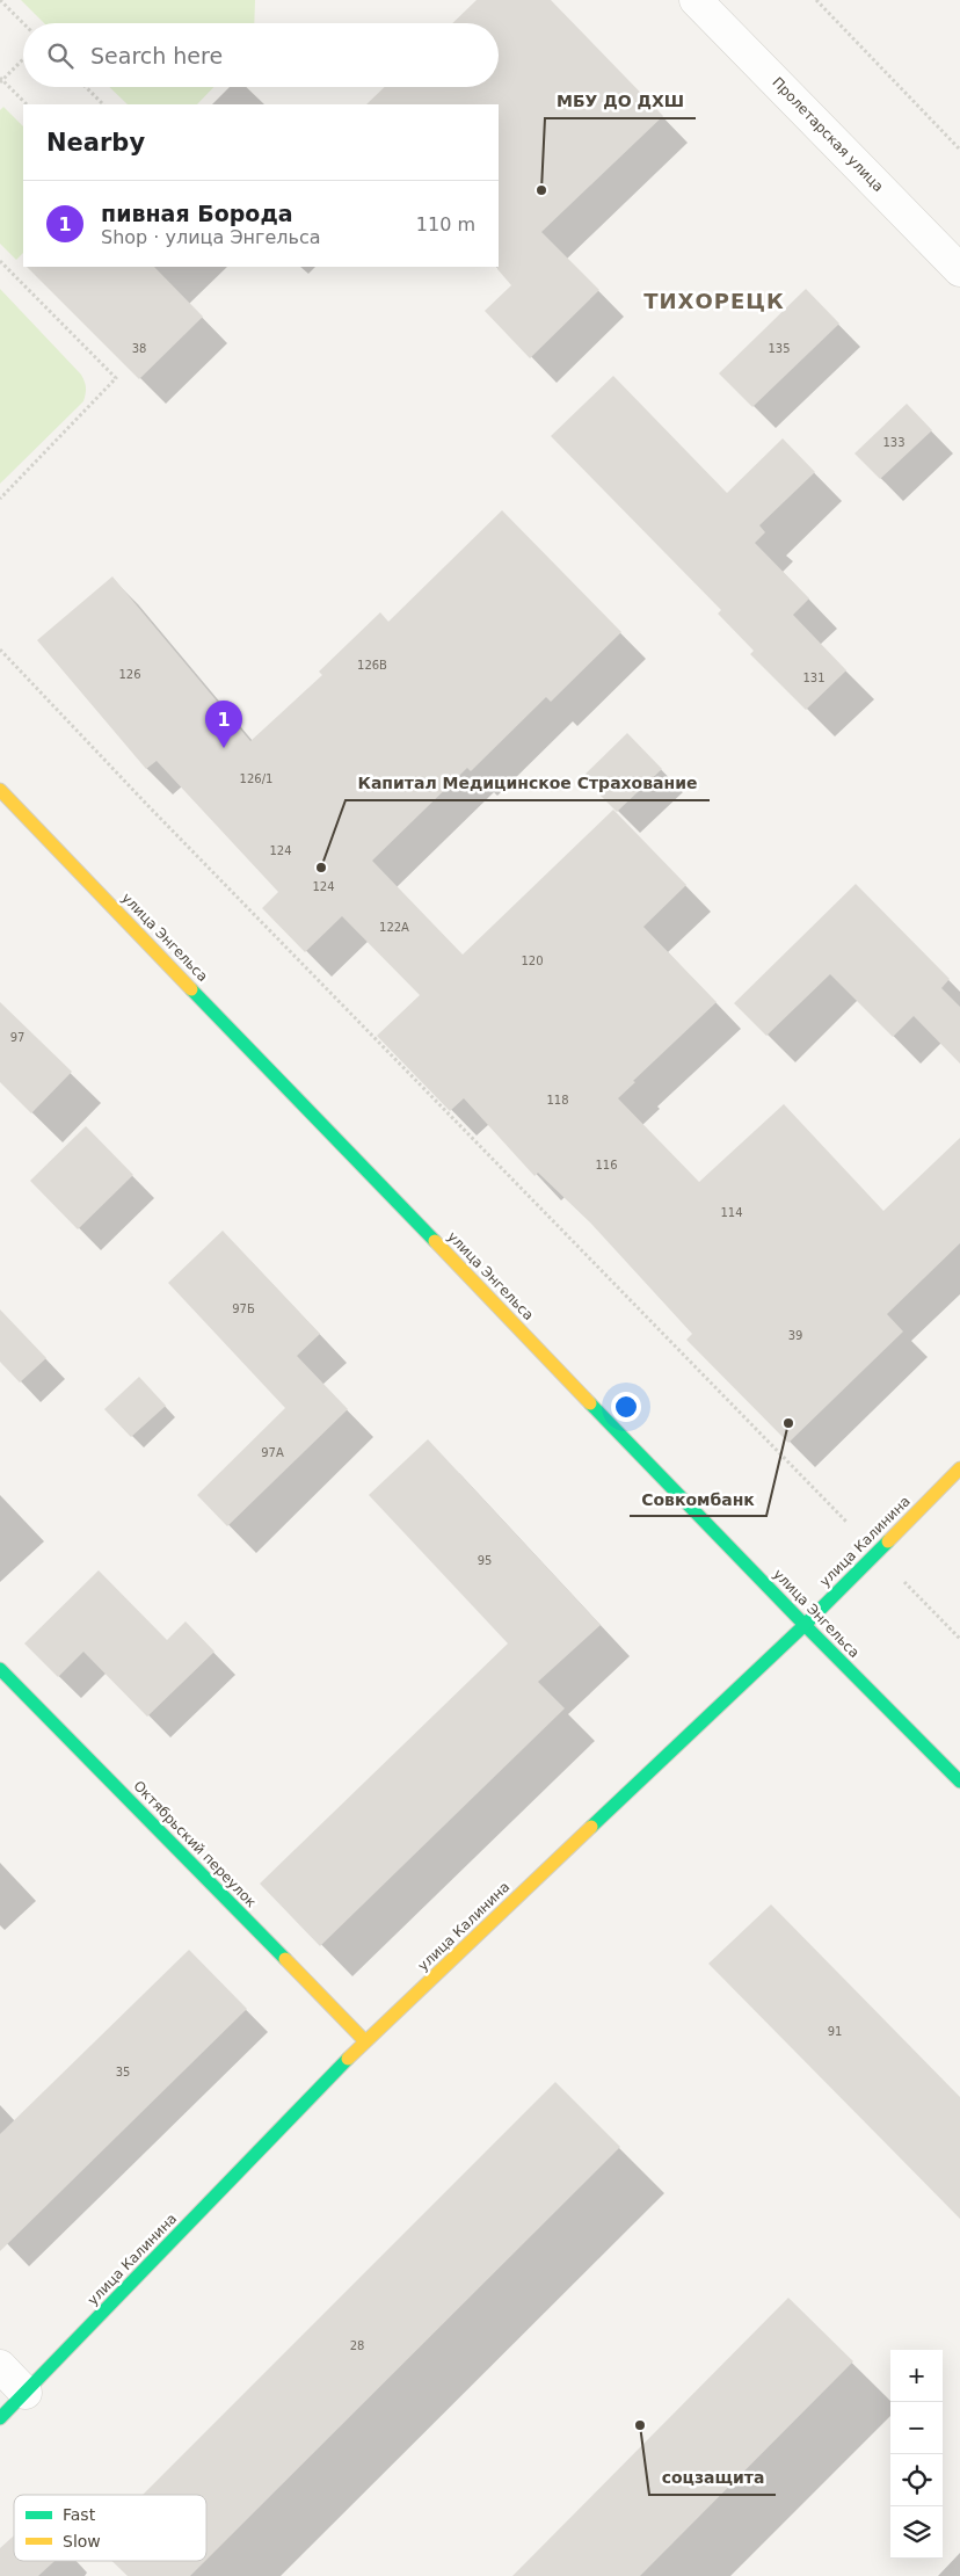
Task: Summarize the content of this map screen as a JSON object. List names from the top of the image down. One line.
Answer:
{"streets":{"street":["Пролетарская улица","улица Энгельса","улица Калинина","Октябрьский переулок"]},"crossings":[["улица Энгельса","улица Калинина"],["улица Калинина","Октябрьский переулок"]],"districts":["ТИХОРЕЦК"],"places":["МБУ ДО ДХШ","Капитал Медицинское Страхование","Совкомбанк","соцзащита"],"house_numbers":["38","135","133","126В","126","131","126/1","124","124","122А","120","97","118","116","114","97Б","39","97А","95","91","35","28"],"legend":["Fast","Slow"],"page":{"search":"Search here","heading":"Nearby","list":[{"mark":"1","name":"пивная Борода","note":"Shop · улица Энгельса","value":"110 m"}],"pins":"1","map_buttons":["+","−"]}}
